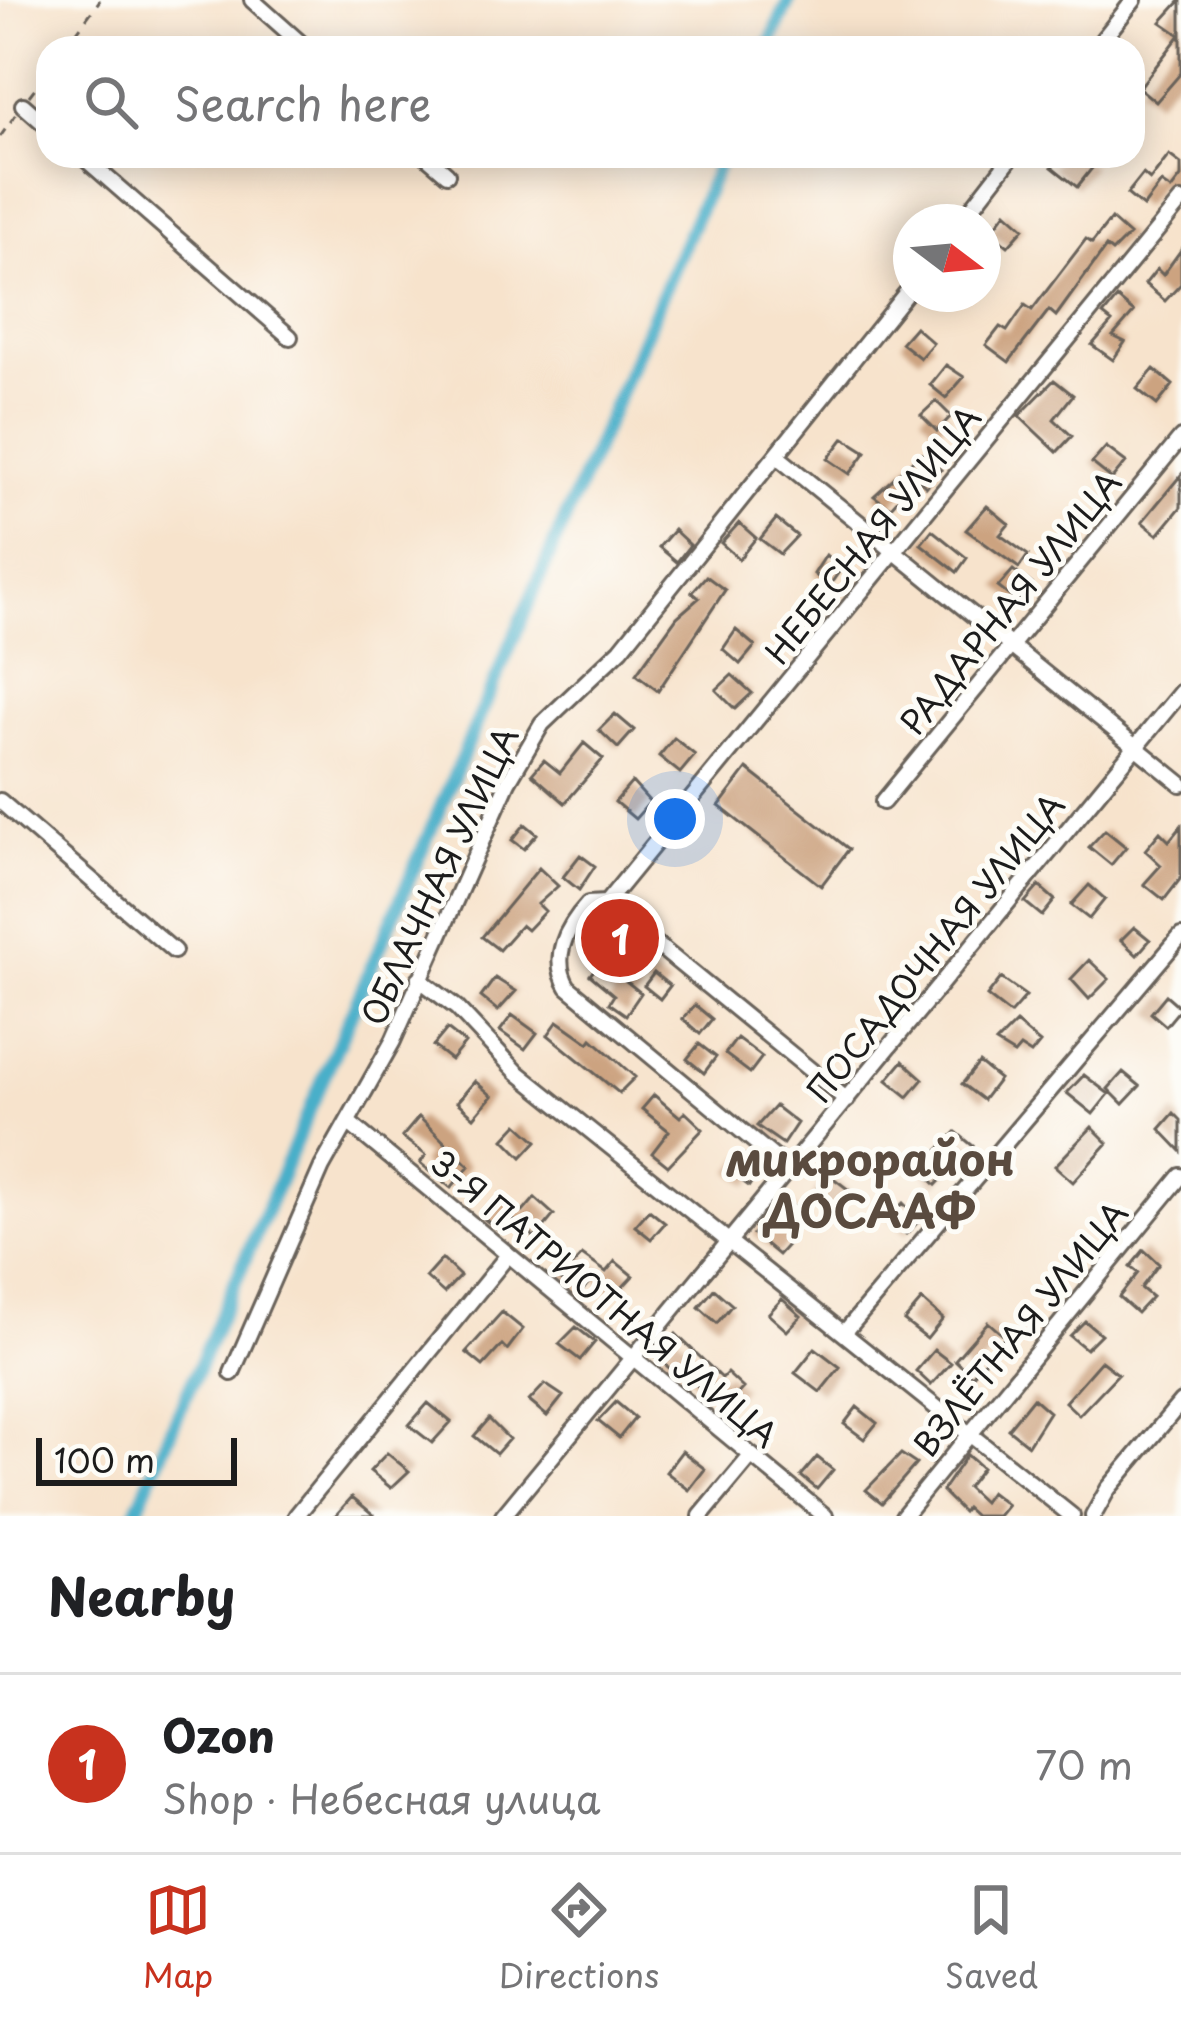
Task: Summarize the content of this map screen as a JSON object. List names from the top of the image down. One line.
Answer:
{"streets":{"street":["НЕБЕСНАЯ УЛИЦА","РАДАРНАЯ УЛИЦА","ОБЛАЧНАЯ УЛИЦА","ПОСАДОЧНАЯ УЛИЦА","3-Я ПАТРИОТНАЯ УЛИЦА","ВЗЛЁТНАЯ УЛИЦА"]},"crossings":[["НЕБЕСНАЯ УЛИЦА","ПОСАДОЧНАЯ УЛИЦА"],["ОБЛАЧНАЯ УЛИЦА","3-Я ПАТРИОТНАЯ УЛИЦА"],["ПОСАДОЧНАЯ УЛИЦА","3-Я ПАТРИОТНАЯ УЛИЦА"]],"districts":["микрорайон ДОСААФ"],"scale_bar":"100 m","north":"right","page":{"search":"Search here","pins":"1","scale":"100 m","heading":"Nearby","list":[{"mark":"1","name":"Ozon","note":"Shop · Небесная улица","value":"70 m"}],"nav":["Map","Directions","Saved"]}}
